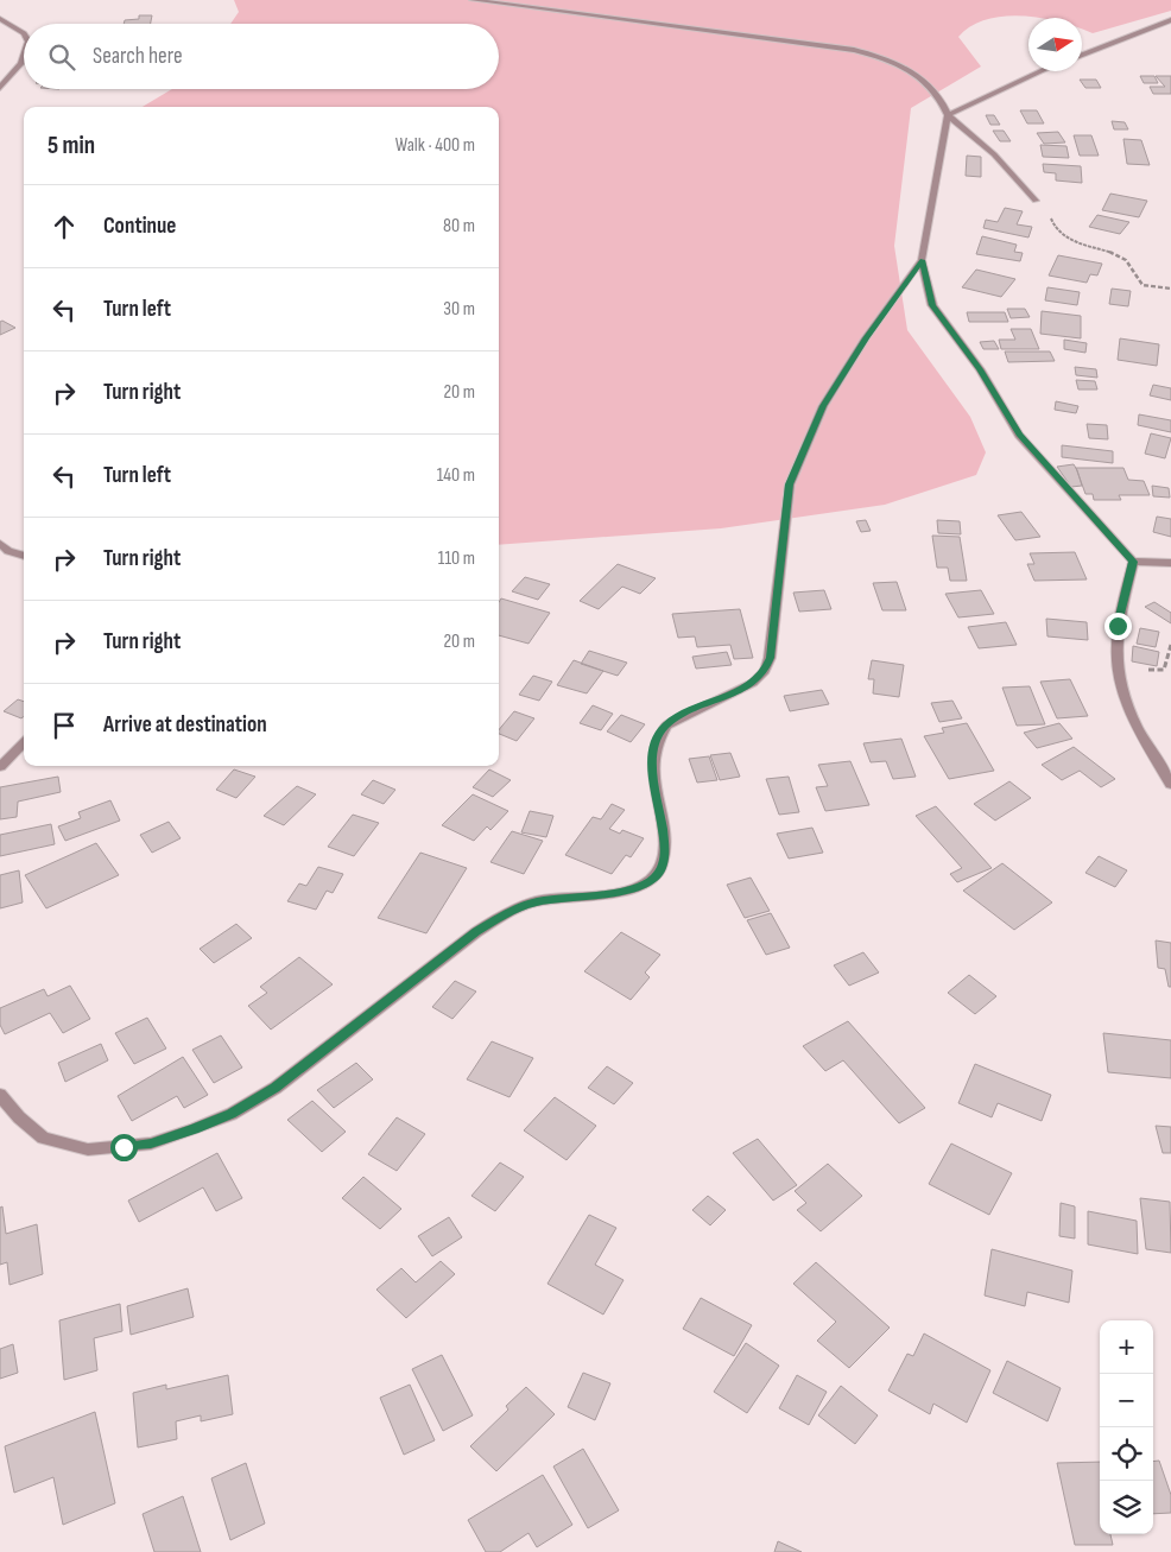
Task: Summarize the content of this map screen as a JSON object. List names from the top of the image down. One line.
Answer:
{"north":"right","page":{"search":"Search here","heading":["5 min","Walk · 400 m"],"list":[["Continue","80 m"],["Turn left","30 m"],["Turn right","20 m"],["Turn left","140 m"],["Turn right","110 m"],["Turn right","20 m"],"Arrive at destination"],"map_buttons":["+","−"]}}
